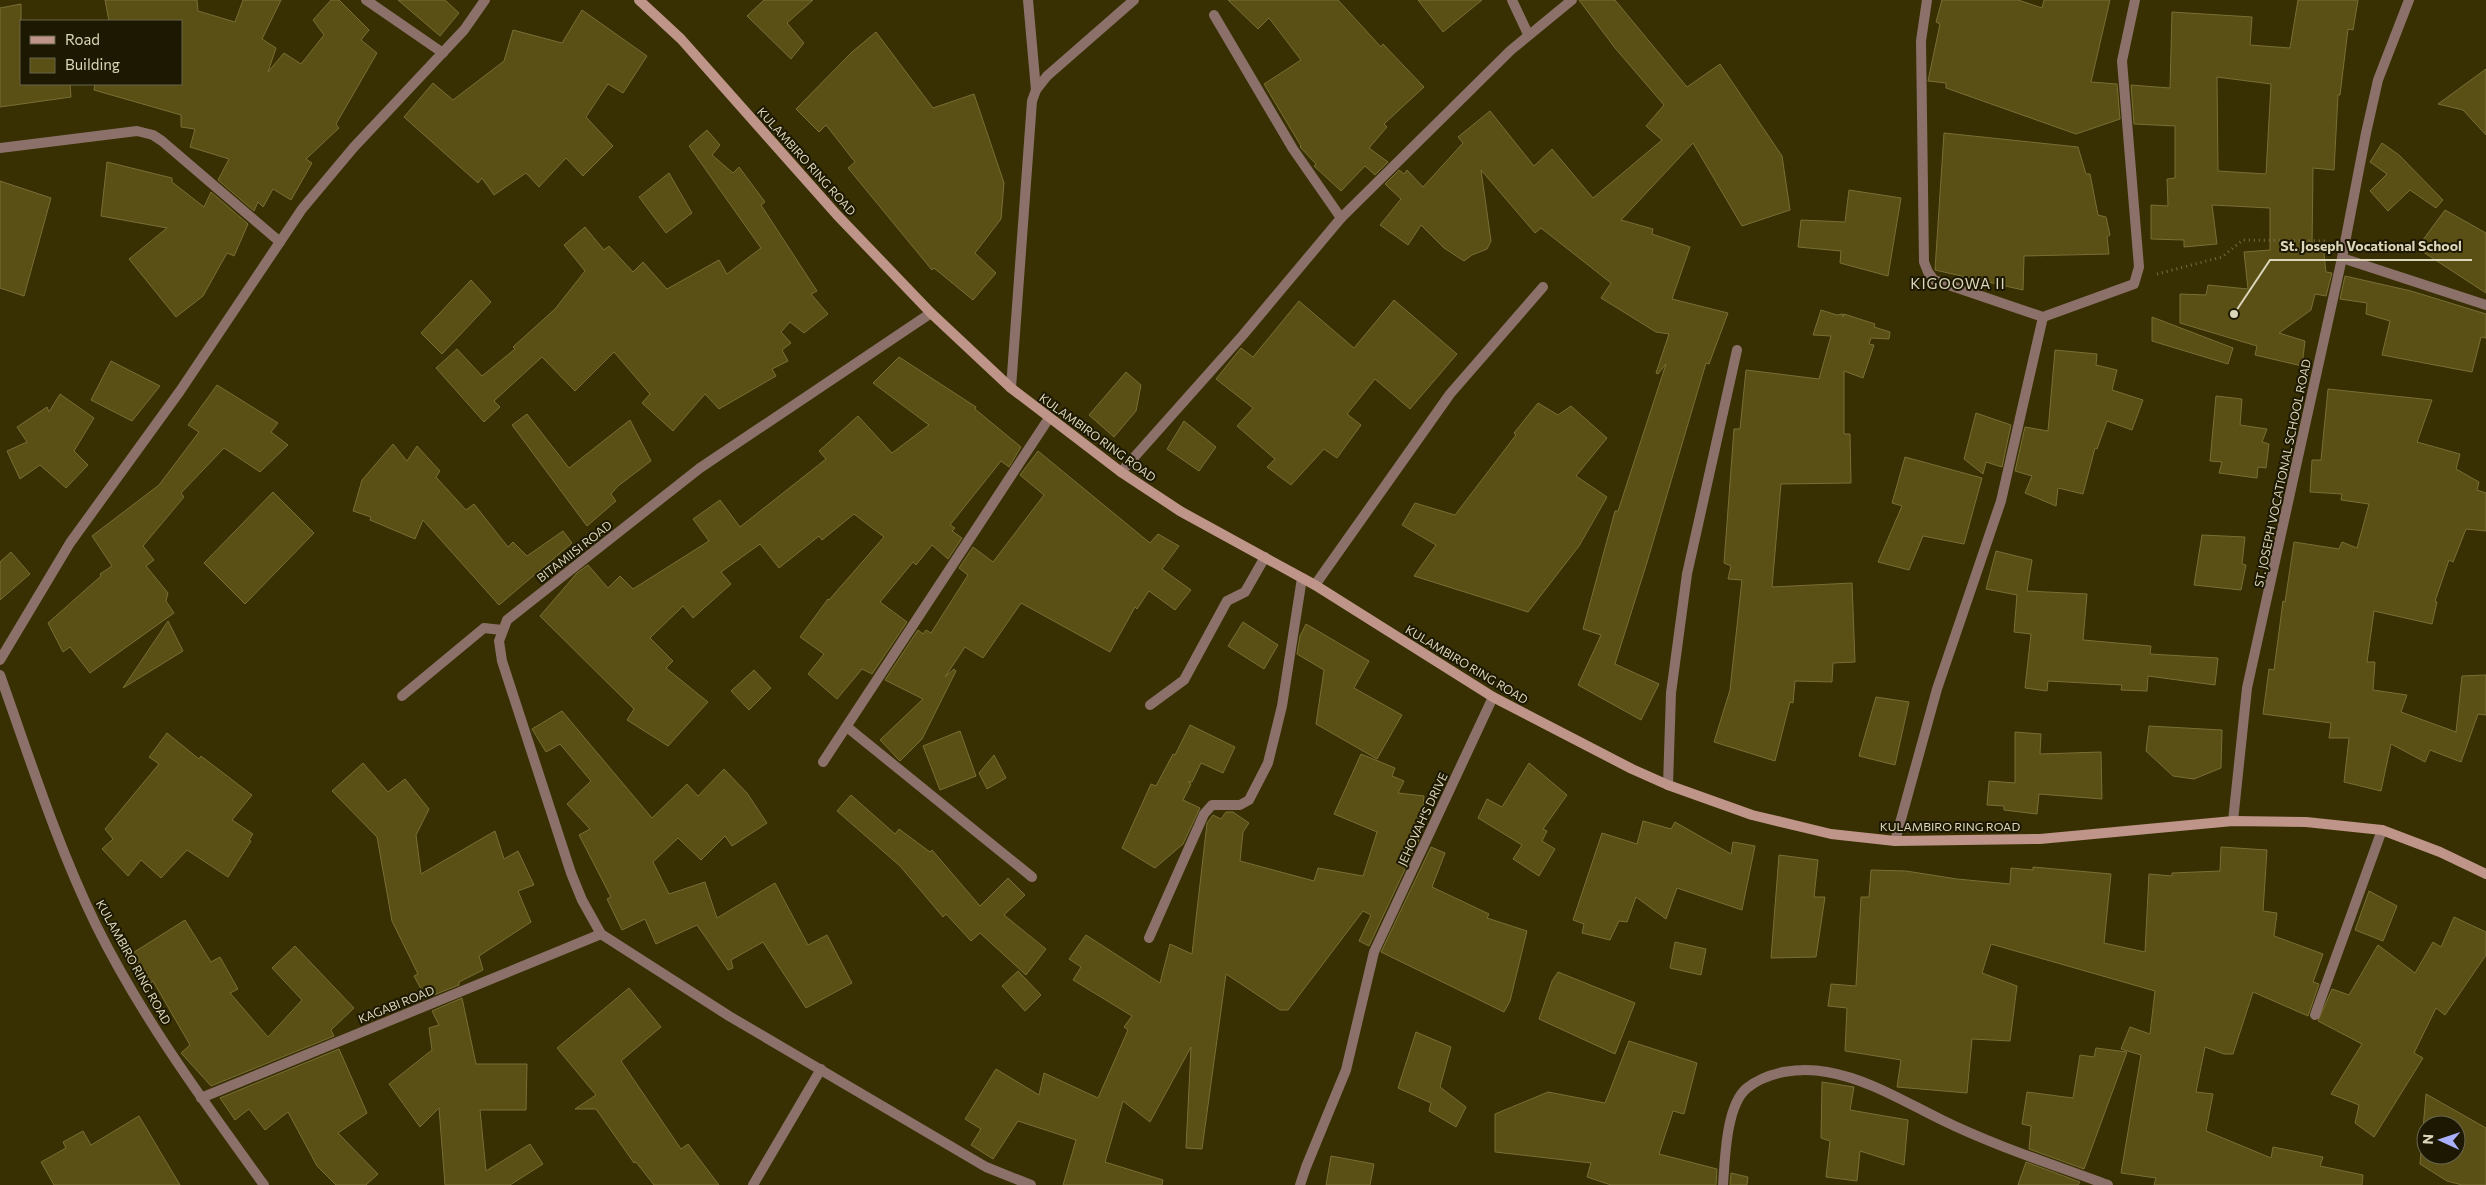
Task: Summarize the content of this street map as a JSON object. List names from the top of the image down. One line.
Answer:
{"streets":{"street":["KULAMBIRO RING ROAD","ST. JOSEPH VOCATIONAL SCHOOL ROAD","BITAMIISI ROAD","JEHOVAH'S DRIVE","KAGABI ROAD"]},"crossings":[["KULAMBIRO RING ROAD","ST. JOSEPH VOCATIONAL SCHOOL ROAD"],["KULAMBIRO RING ROAD","BITAMIISI ROAD"],["KULAMBIRO RING ROAD","JEHOVAH'S DRIVE"],["KULAMBIRO RING ROAD","KAGABI ROAD"]],"districts":["KIGOOWA II"],"places":["St. Joseph Vocational School"],"legend":["Road","Building"],"north":"left"}
